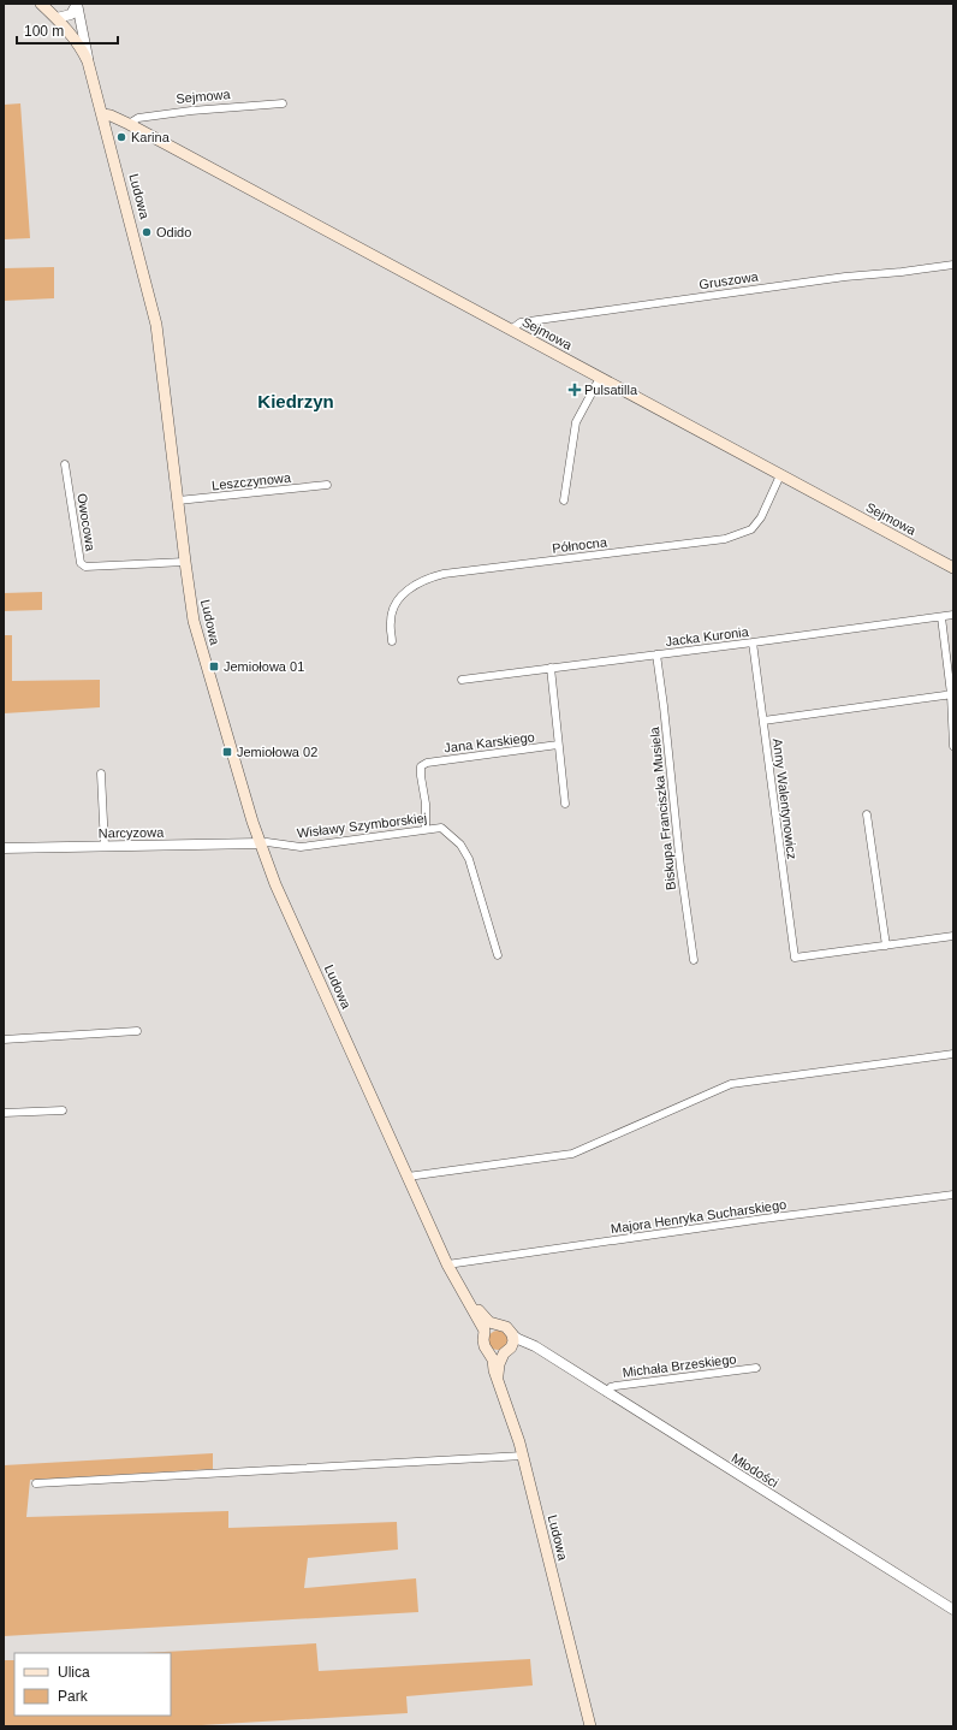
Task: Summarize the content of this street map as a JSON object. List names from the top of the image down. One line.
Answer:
{"streets":{"main road":["Sejmowa","Ludowa"],"street":["Gruszowa","Leszczynowa","Owocowa","Północna","Jacka Kuronia","Jana Karskiego","Anny Walentynowicz","Biskupa Franciszka Musiela","Wisławy Szymborskiej","Narcyzowa","Majora Henryka Sucharskiego","Michała Brzeskiego","Młodości"]},"crossings":[["Sejmowa","Ludowa"],["Sejmowa","Gruszowa"],["Sejmowa","Północna"],["Ludowa","Leszczynowa"],["Ludowa","Owocowa"],["Ludowa","Wisławy Szymborskiej"],["Ludowa","Narcyzowa"],["Ludowa","Majora Henryka Sucharskiego"],["Ludowa","Młodości"],["Jacka Kuronia","Anny Walentynowicz"],["Jacka Kuronia","Biskupa Franciszka Musiela"],["Jana Karskiego","Wisławy Szymborskiej"],["Wisławy Szymborskiej","Narcyzowa"],["Michała Brzeskiego","Młodości"]],"districts":["Kiedrzyn"],"places":{"other":["Karina","Odido"],"health":["Pulsatilla"],"transit":["Jemiołowa 01","Jemiołowa 02"]},"legend":["Ulica","Park"],"scale_bar":"100 m"}
